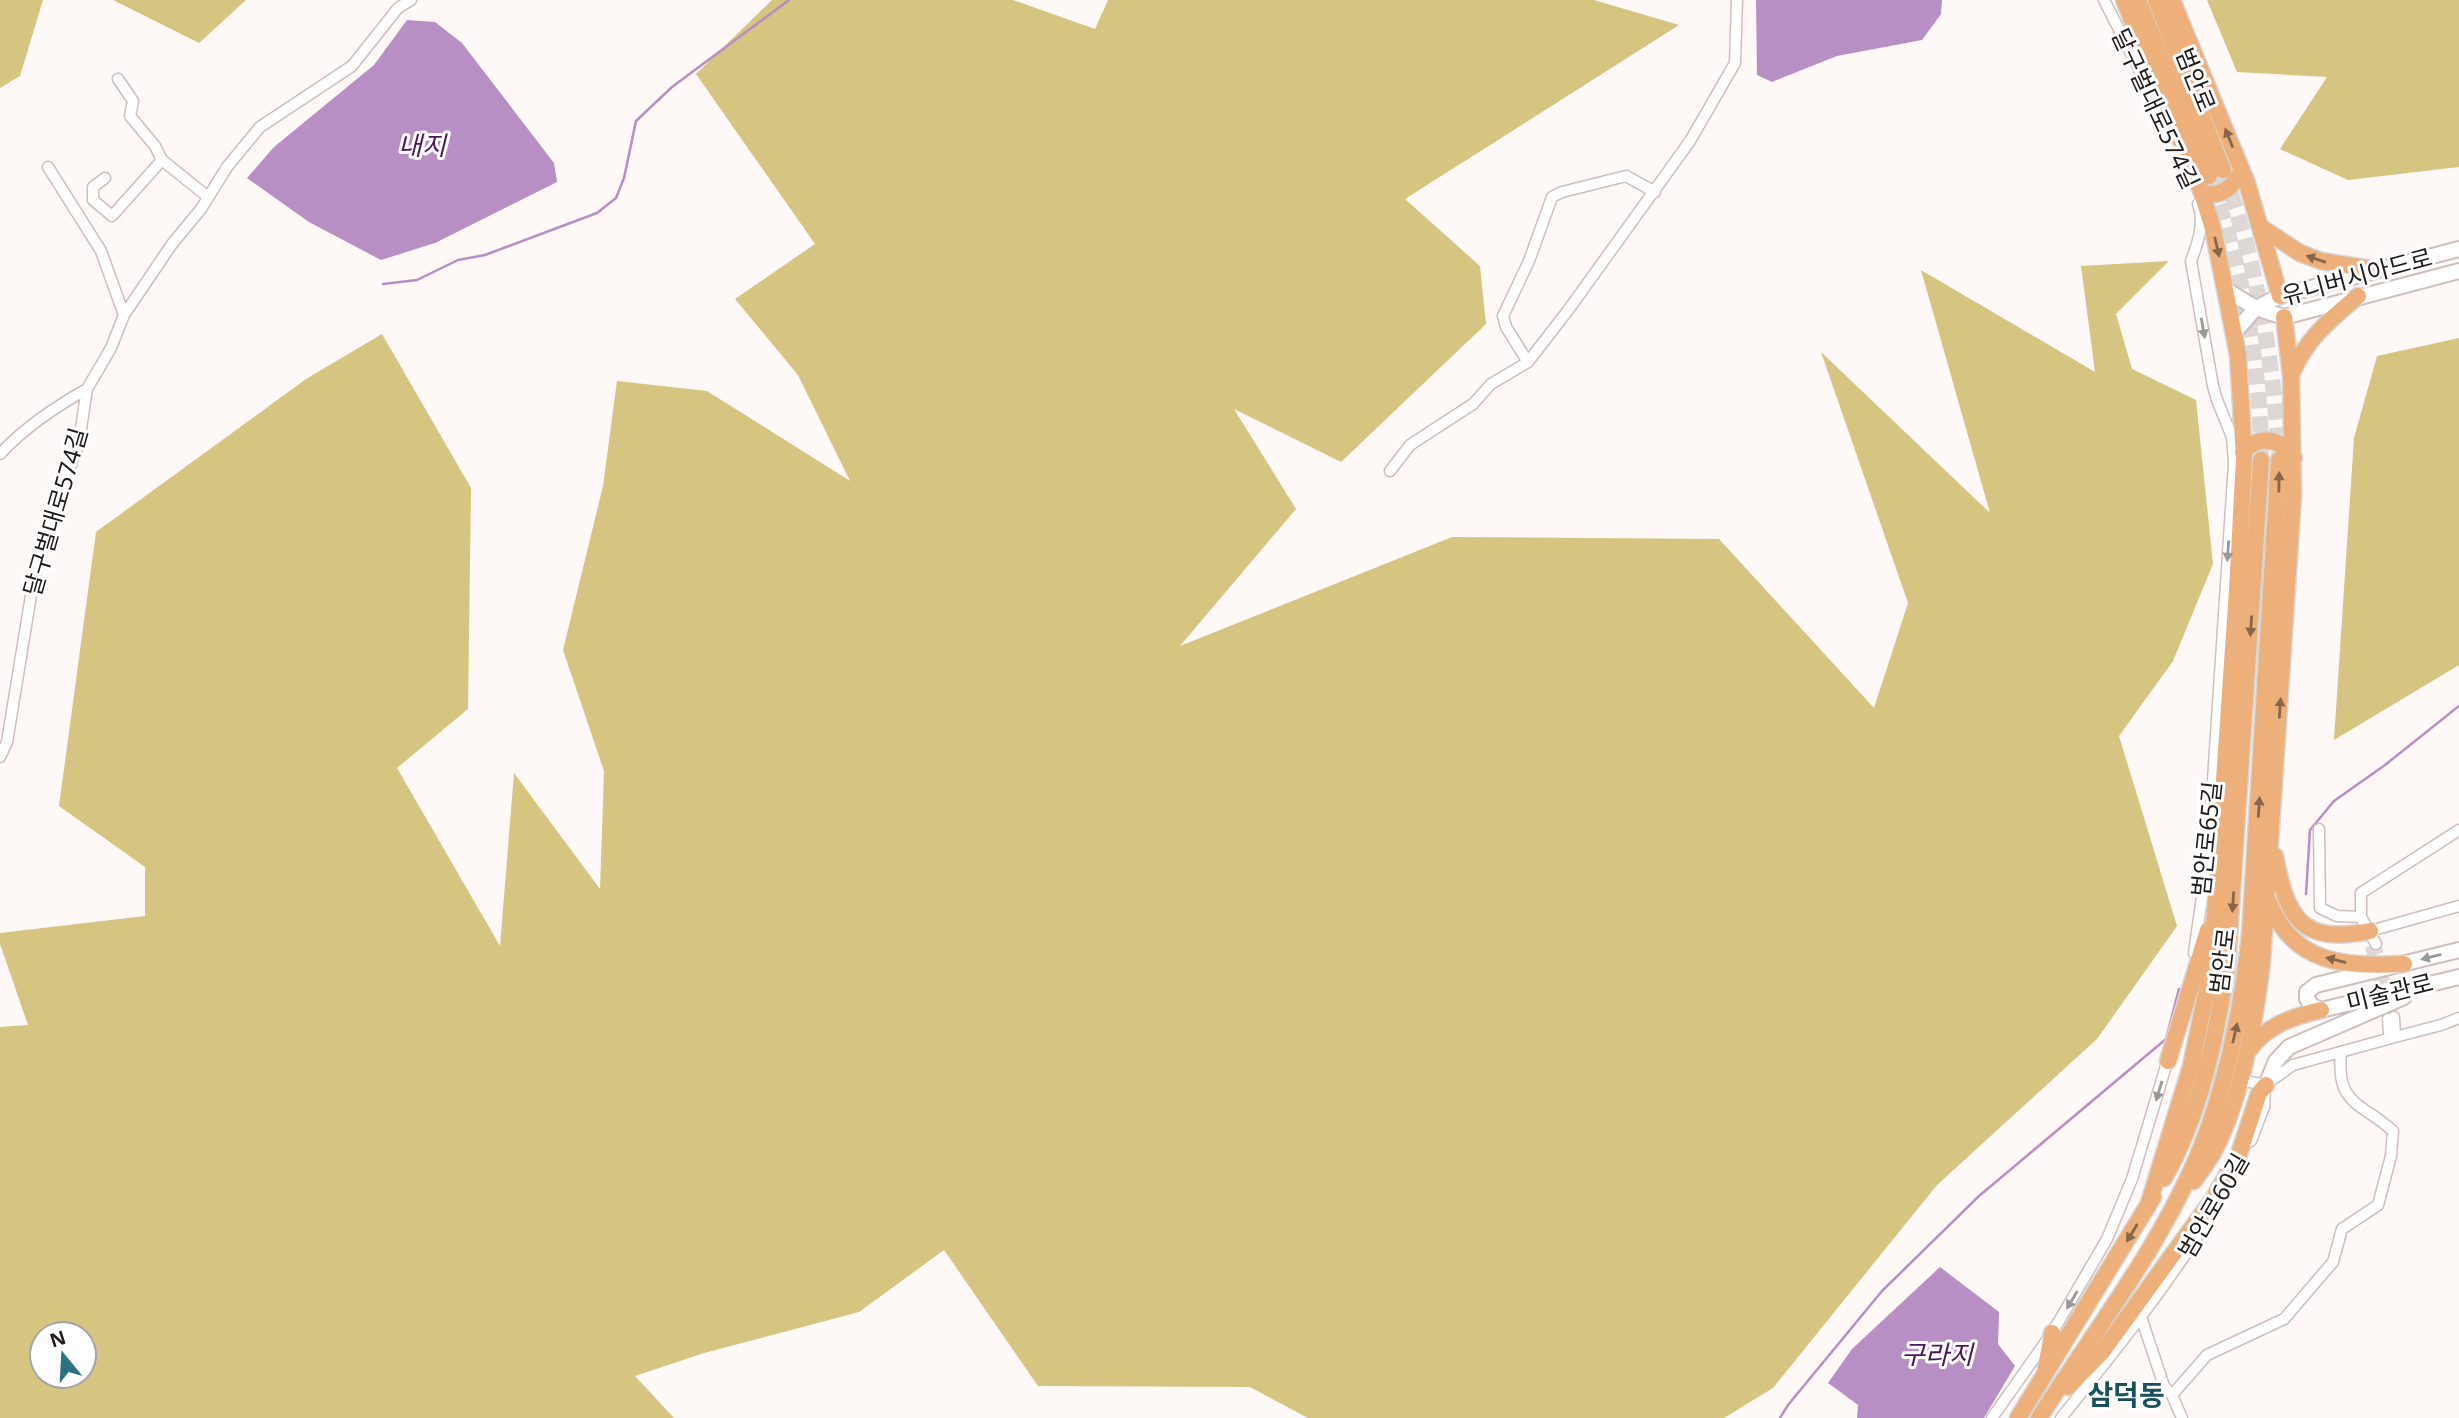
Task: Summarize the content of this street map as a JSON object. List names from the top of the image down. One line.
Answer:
{"streets":{"highway":["범안로"],"main road":["유니버시아드로","미술관로"],"street":["달구벌대로574길","범안로65길","범안로60길"]},"crossings":[["달구벌대로574길","범안로65길"]],"one_way":["범안로65길"],"districts":["삼덕동"],"water":["내지","구라지"],"north":"top"}
